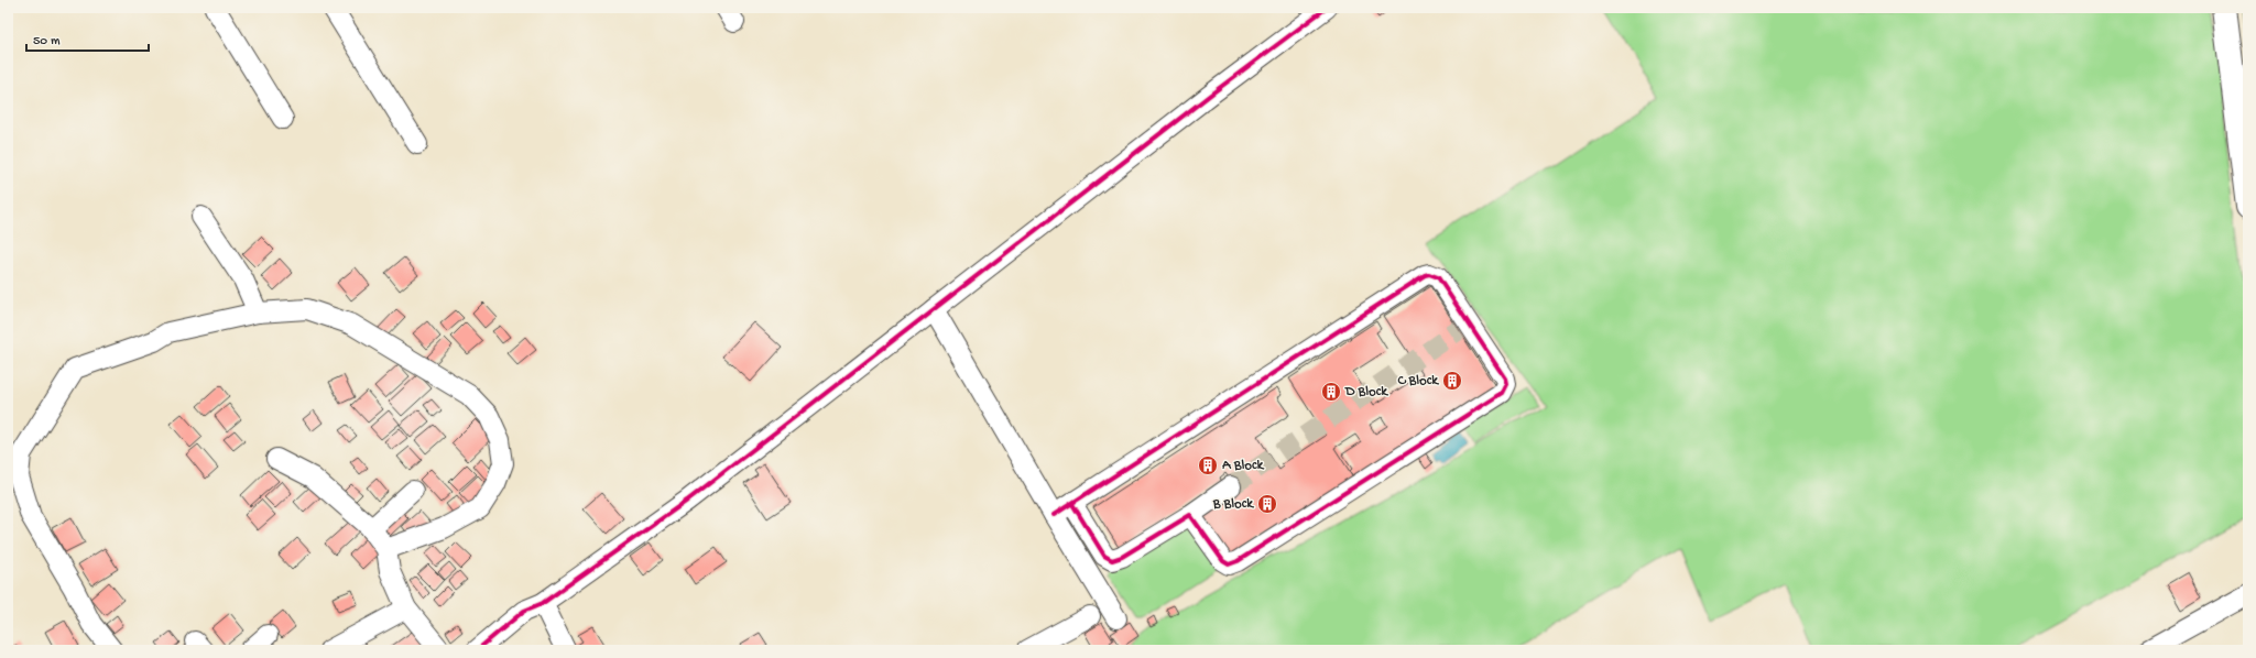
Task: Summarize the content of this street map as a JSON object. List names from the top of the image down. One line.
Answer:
{"places":{"building":["C Block","D Block","A Block","B Block"]},"scale_bar":"50 m"}
